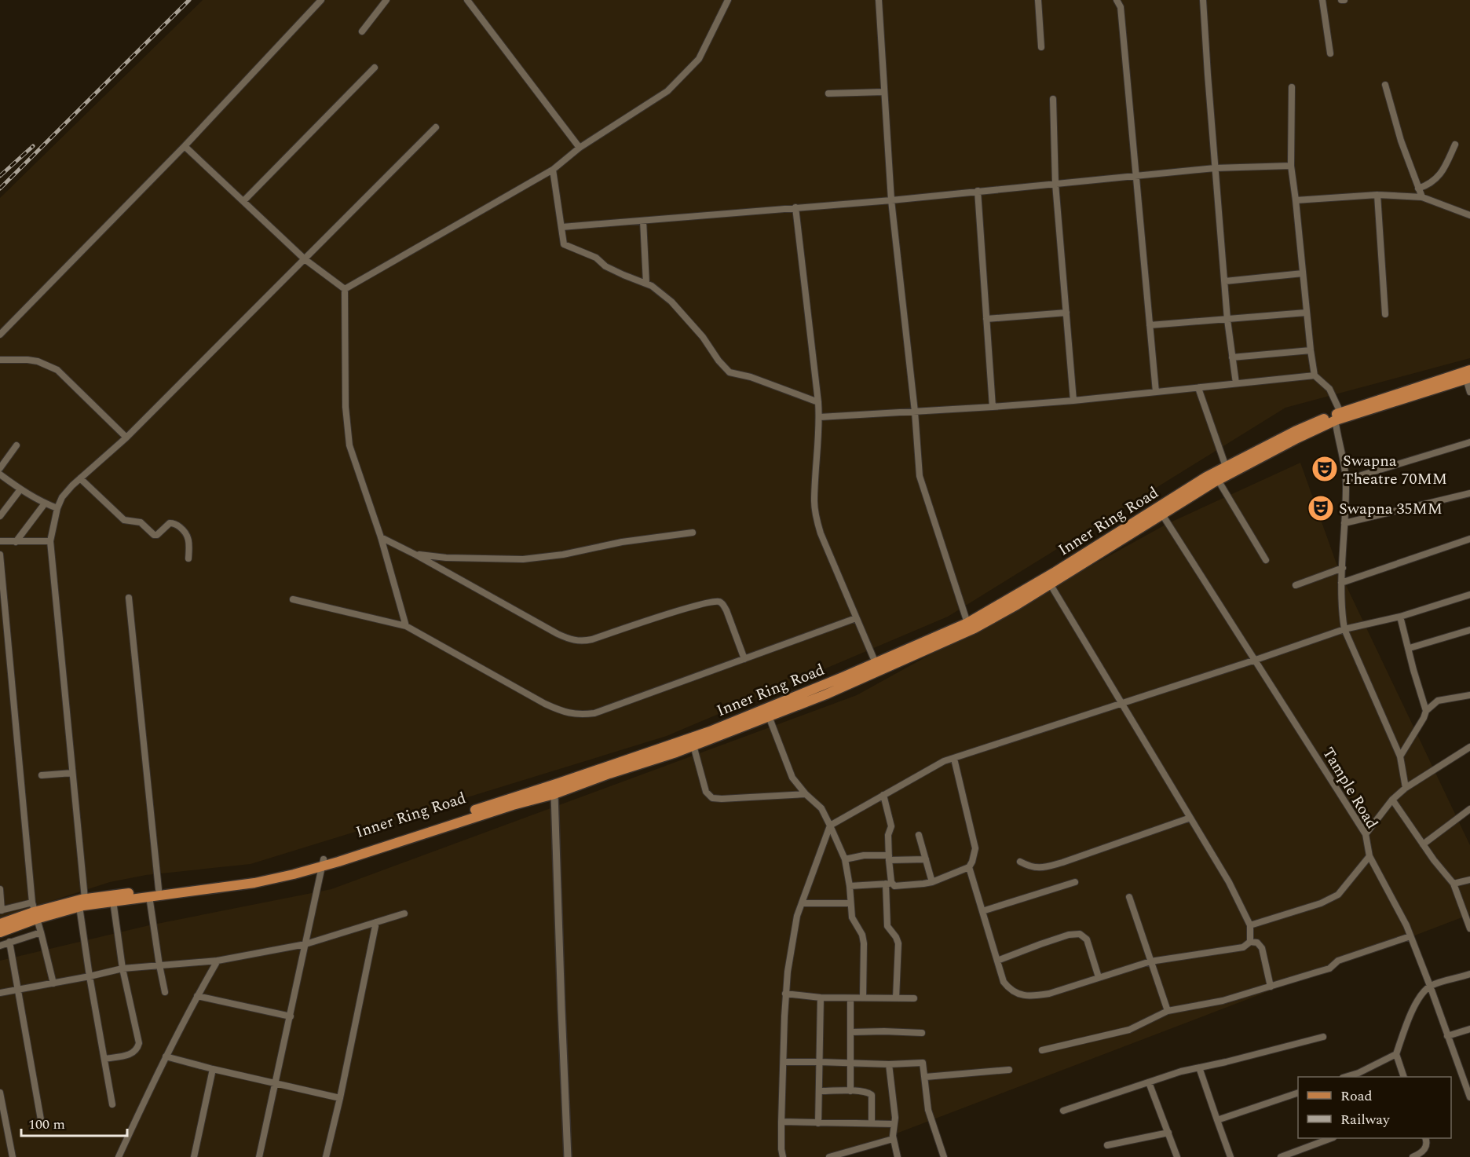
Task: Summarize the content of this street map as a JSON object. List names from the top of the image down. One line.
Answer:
{"streets":{"main road":["Inner Ring Road"],"street":["Tample Road"]},"crossings":[["Inner Ring Road","Tample Road"]],"places":{"theatre":["Swapna Theatre 70MM","Swapna 35MM"]},"legend":["Road","Railway"],"scale_bar":"100 m"}
